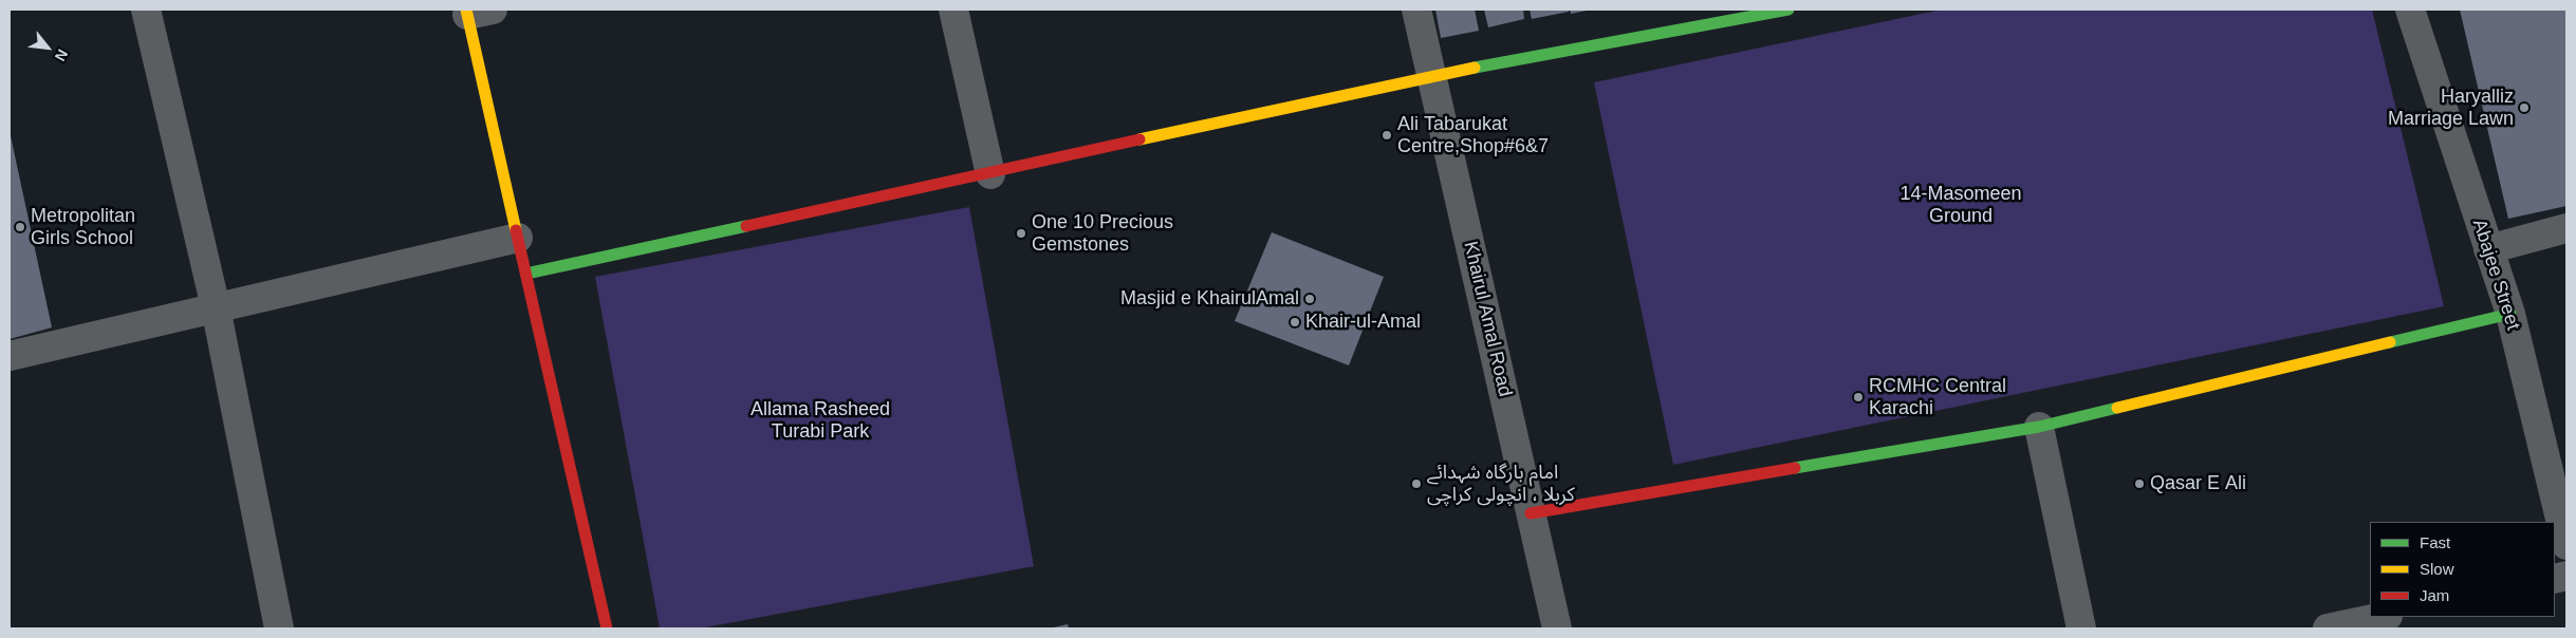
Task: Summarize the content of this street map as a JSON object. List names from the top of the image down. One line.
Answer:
{"streets":{"street":["Abajee Street","Khairul Amal Road"]},"parks":["14-Masomeen Ground","Allama Rasheed Turabi Park"],"places":["Haryalliz Marriage Lawn","Ali Tabarukat Centre,Shop#6&7","Metropolitan Girls School","One 10 Precious Gemstones","Masjid e KhairulAmal","Khair-ul-Amal","RCMHC Central Karachi","امام بارگاہ شہدائے کربلا ، انچولی کراچی","Qasar E Ali"],"legend":["Fast","Slow","Jam"],"north":"bottom right"}
